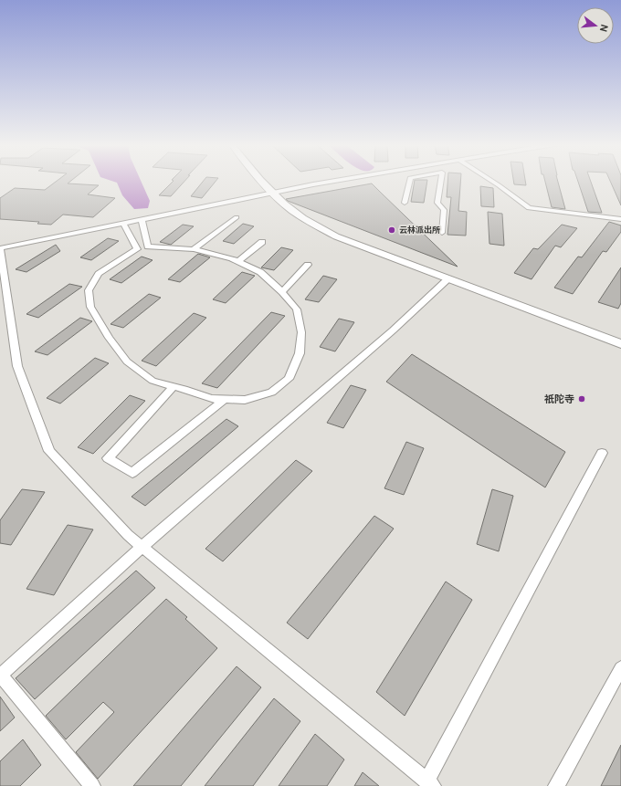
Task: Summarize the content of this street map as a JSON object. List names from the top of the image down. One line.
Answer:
{"places":["云林派出所","祇陀寺"],"north":"right"}
